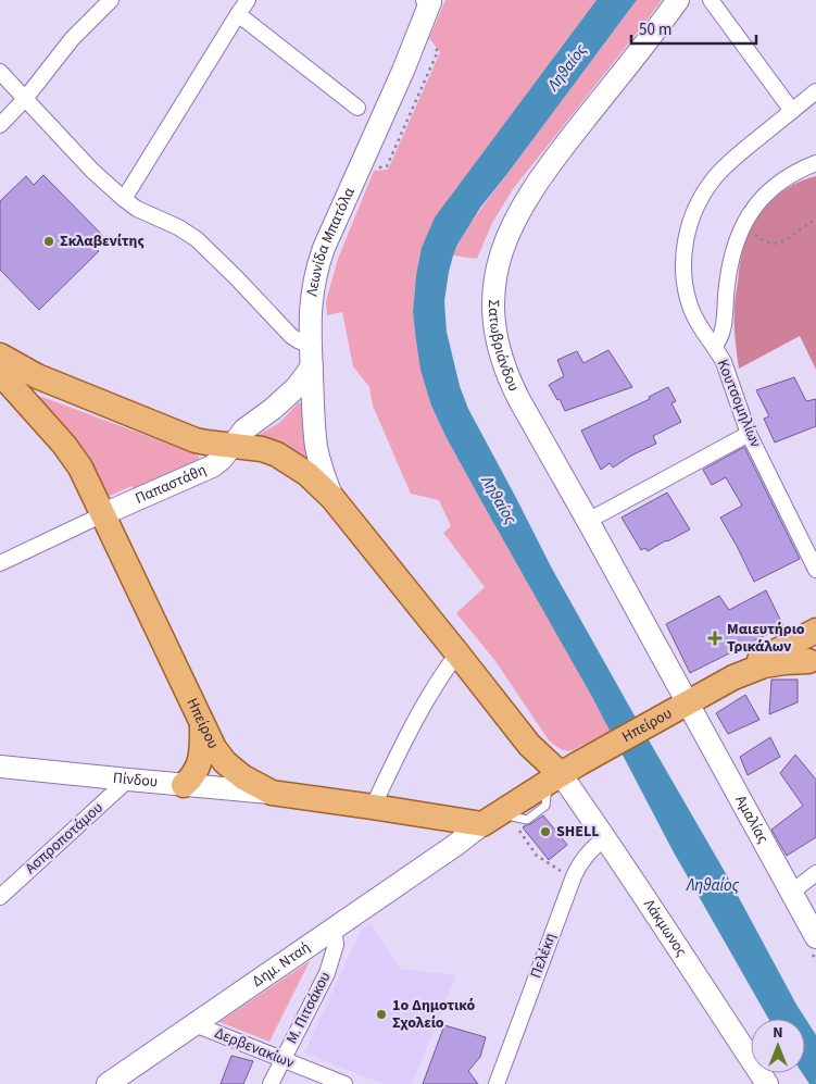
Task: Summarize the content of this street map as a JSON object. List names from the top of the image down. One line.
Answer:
{"streets":{"main road":["Ηπείρου"],"street":["Λεωνίδα Μπατόλα","Σατωβριάνδου","Κουτσομηλίων","Παπαστάθη","Πίνδου","Αμαλίας","Ασπροποτάμου","Λάκμωνος","Πελέκη","Δημ. Νταή","Μ. Πιτσάκου","Δερβενακίων"]},"crossings":[["Λεωνίδα Μπατόλα","Παπαστάθη"],["Σατωβριάνδου","Ηπείρου"],["Σατωβριάνδου","Αμαλίας"],["Παπαστάθη","Ηπείρου"],["Ηπείρου","Πίνδου"],["Ηπείρου","Αμαλίας"],["Ηπείρου","Λάκμωνος"],["Ηπείρου","Δημ. Νταή"],["Πίνδου","Ασπροποτάμου"],["Λάκμωνος","Πελέκη"],["Δημ. Νταή","Μ. Πιτσάκου"],["Δημ. Νταή","Δερβενακίων"],["Μ. Πιτσάκου","Δερβενακίων"]],"water":["Ληθαίος"],"places":{"other":["Σκλαβενίτης","SHELL","1ο Δημοτικό Σχολείο"],"health":["Μαιευτήριο Τρικάλων"]},"scale_bar":"50 m","north":"top"}
